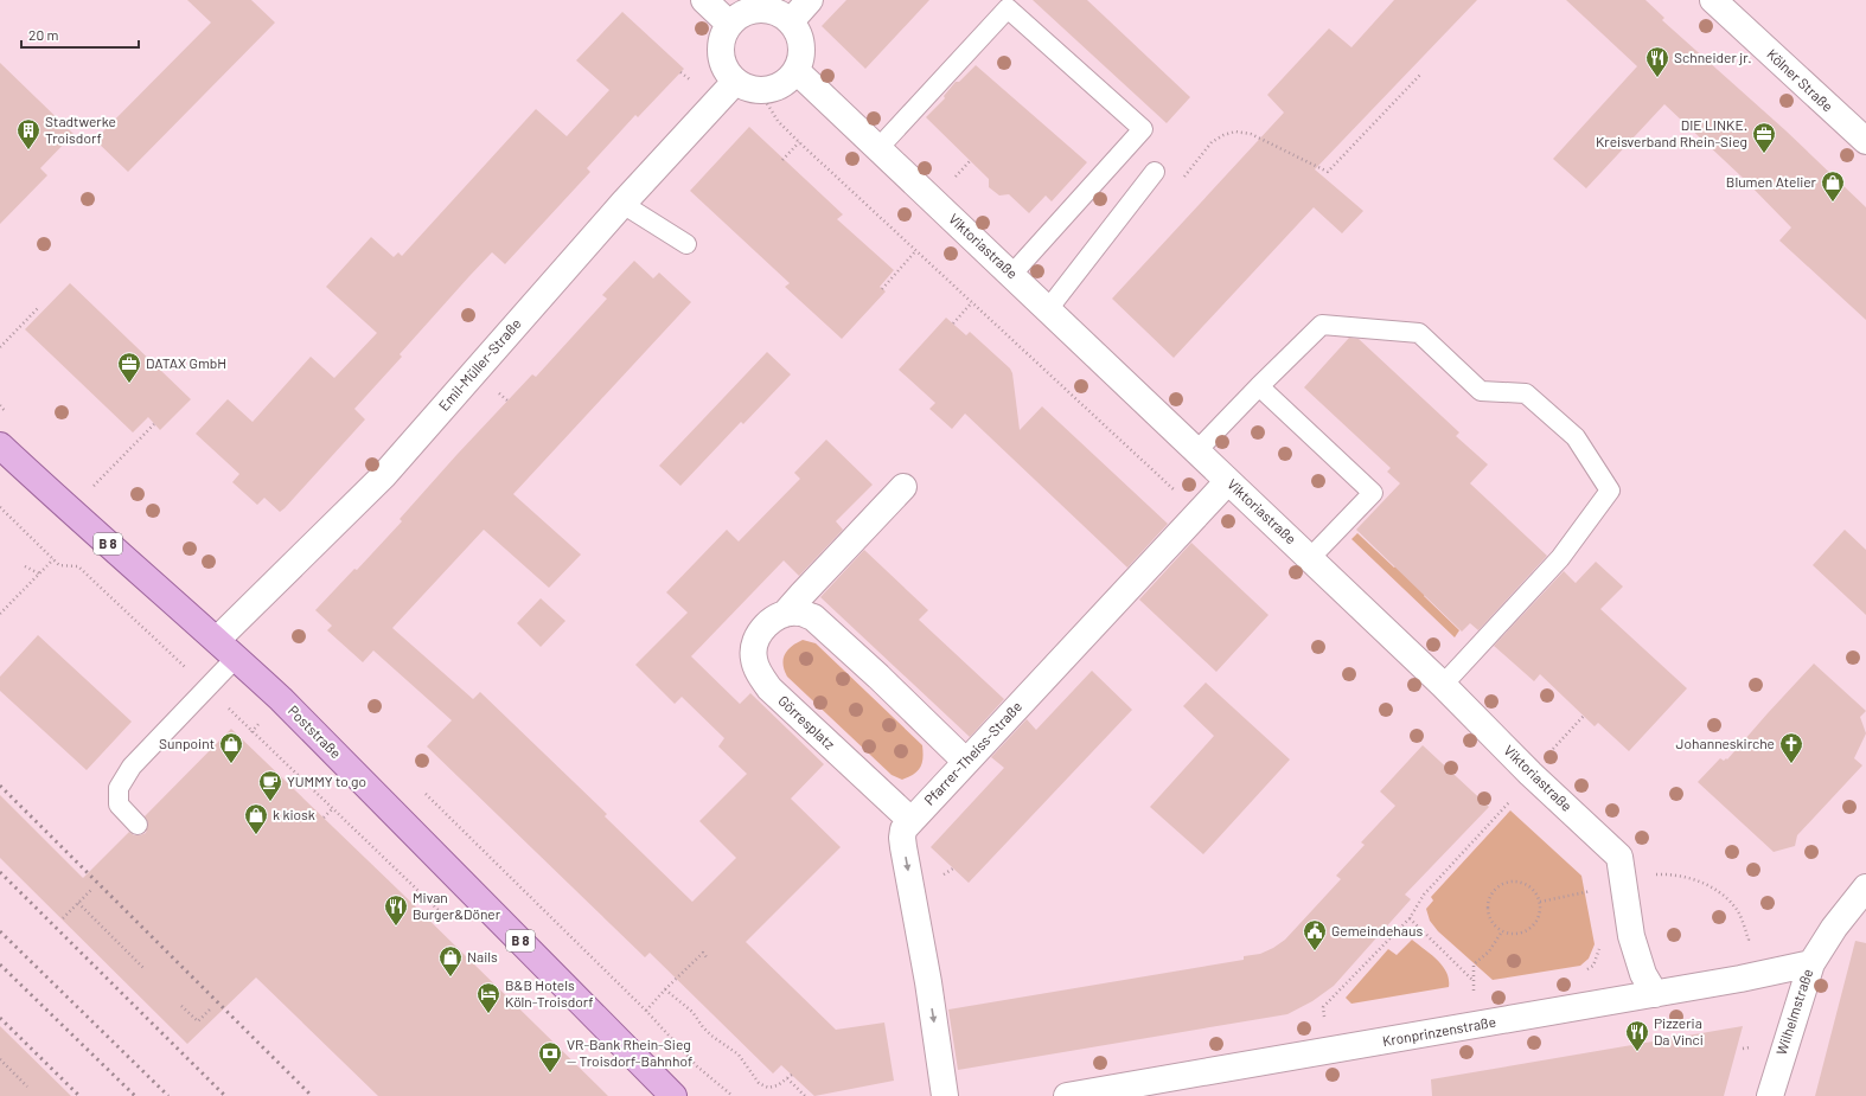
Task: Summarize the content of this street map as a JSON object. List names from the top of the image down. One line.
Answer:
{"streets":{"main road":["B 8","Poststraße"],"street":["Kölner Straße","Viktoriastraße","Emil-Müller-Straße","Görresplatz","Pfarrer-Theiss-Straße","Wilhelmstraße","Kronprinzenstraße"]},"crossings":[["Viktoriastraße","Emil-Müller-Straße"],["Viktoriastraße","Pfarrer-Theiss-Straße"],["Viktoriastraße","Kronprinzenstraße"],["Emil-Müller-Straße","Poststraße"],["Görresplatz","Pfarrer-Theiss-Straße"],["Wilhelmstraße","Kronprinzenstraße"]],"one_way":["Pfarrer-Theiss-Straße"],"places":{"restaurant":["Schneider jr.","Mivan Burger&Döner","Pizzeria Da Vinci"],"building":["Stadtwerke Troisdorf"],"office":["DIE LINKE. Kreisverband Rhein-Sieg","DATAX GmbH"],"shop":["Blumen Atelier","Sunpoint","k kiosk","Nails"],"church":["Johanneskirche"],"cafe":["YUMMY to go"],"public building":["Gemeindehaus"],"hotel":["B&B Hotels Köln-Troisdorf"],"bank":["VR-Bank Rhein-Sieg — Troisdorf-Bahnhof"]},"scale_bar":"20 m"}
